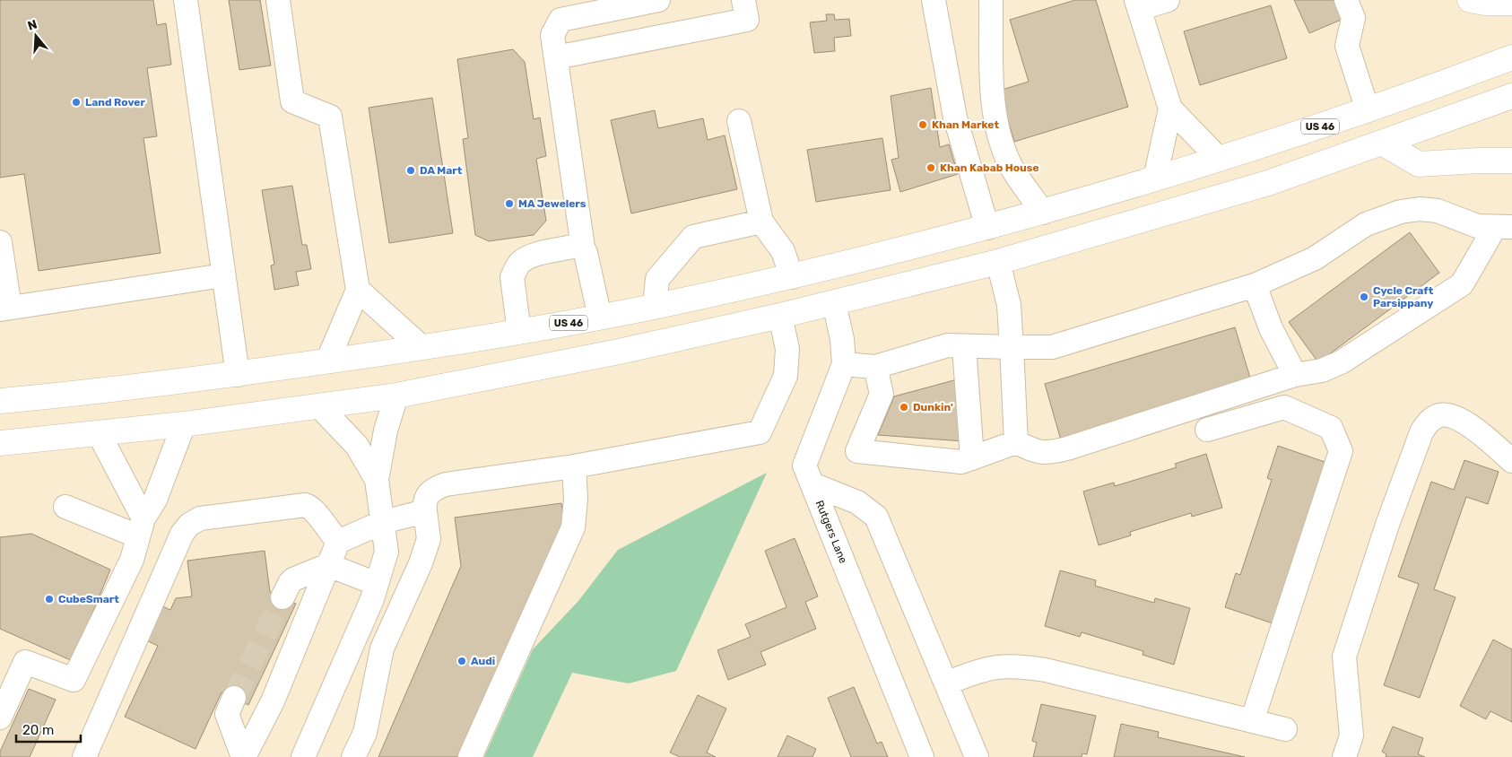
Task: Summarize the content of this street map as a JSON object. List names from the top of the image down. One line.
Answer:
{"streets":{"highway":["US 46"],"street":["Rutgers Lane"]},"places":["Land Rover","Khan Market","Khan Kabab House","DA Mart","MA Jewelers","Cycle Craft Parsippany","Dunkin'","CubeSmart","Audi"],"scale_bar":"20 m","north":"top"}
